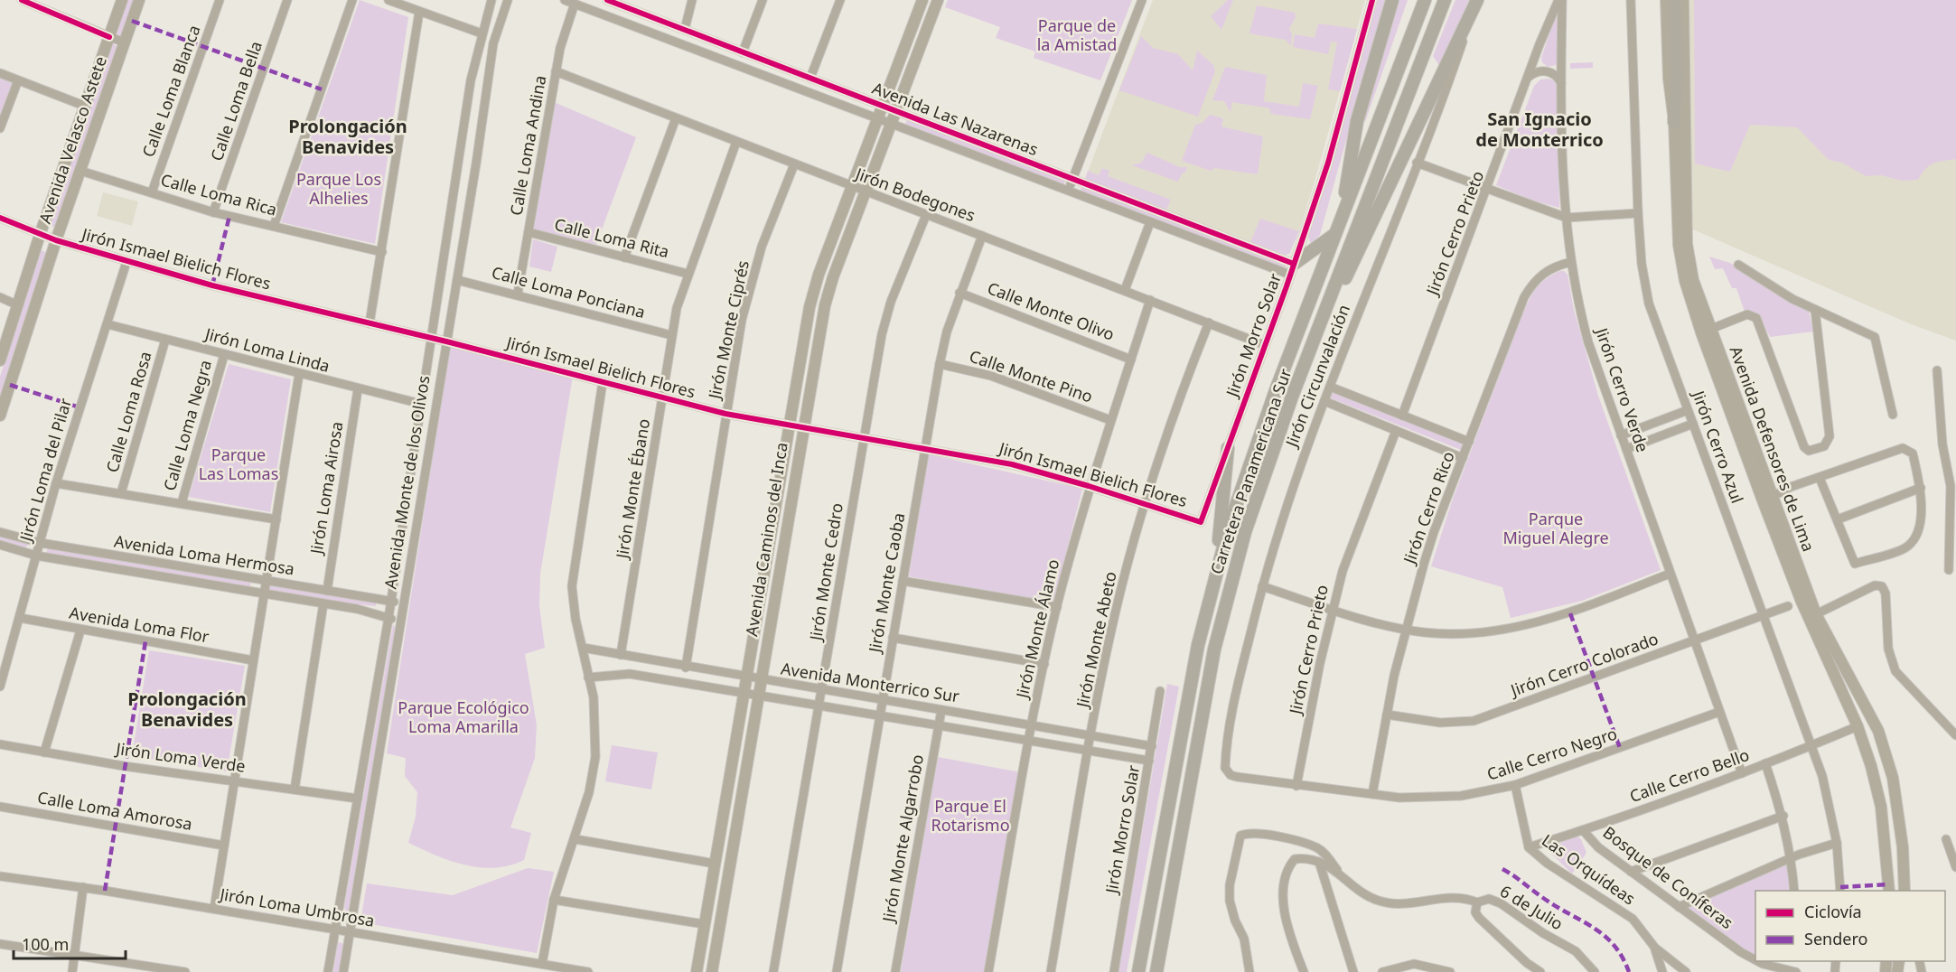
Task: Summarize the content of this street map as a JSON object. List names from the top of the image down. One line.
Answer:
{"streets":{"highway":["Carretera Panamericana Sur"],"main road":["Avenida Velasco Astete","Avenida Defensores de Lima","Avenida Caminos del Inca"],"street":["Calle Loma Blanca","Calle Loma Bella","Avenida Las Nazarenas","Calle Loma Andina","Calle Loma Rica","Jirón Bodegones","Jirón Cerro Prieto","Calle Loma Rita","Jirón Ismael Bielich Flores","Calle Loma Ponciana","Calle Monte Olivo","Jirón Monte Ciprés","Jirón Morro Solar","Jirón Loma Linda","Jirón Circunvalación","Calle Monte Pino","Jirón Cerro Verde","Calle Loma Rosa","Calle Loma Negra","Jirón Cerro Azul","Jirón Loma del Pilar","Avenida Monte de los Olivos","Jirón Loma Airosa","Jirón Monte Ébano","Jirón Cerro Rico","Avenida Loma Hermosa","Jirón Monte Cedro","Jirón Monte Caoba","Avenida Loma Flor","Jirón Monte Álamo","Jirón Monte Abeto","Jirón Cerro Colorado","Avenida Monterrico Sur","Calle Cerro Negro","Jirón Loma Verde","Calle Cerro Bello","Calle Loma Amorosa","Jirón Monte Algarrobo","Las Orquídeas","Bosque de Coníferas","Jirón Loma Umbrosa","6 de Julio"]},"crossings":[["Calle Loma Blanca","Calle Loma Rica"],["Calle Loma Bella","Calle Loma Rica"],["Avenida Las Nazarenas","Calle Loma Andina"],["Avenida Las Nazarenas","Jirón Morro Solar"],["Avenida Las Nazarenas","Avenida Caminos del Inca"],["Avenida Velasco Astete","Calle Loma Rica"],["Avenida Velasco Astete","Jirón Ismael Bielich Flores"],["Calle Loma Andina","Jirón Bodegones"],["Calle Loma Andina","Calle Loma Rita"],["Calle Loma Andina","Calle Loma Ponciana"],["Jirón Bodegones","Jirón Monte Ciprés"],["Jirón Bodegones","Jirón Morro Solar"],["Jirón Bodegones","Jirón Monte Ébano"],["Jirón Bodegones","Avenida Caminos del Inca"],["Jirón Bodegones","Jirón Monte Cedro"],["Jirón Bodegones","Jirón Monte Caoba"],["Jirón Bodegones","Jirón Monte Álamo"],["Jirón Bodegones","Jirón Monte Abeto"],["Jirón Cerro Prieto","Jirón Cerro Verde"],["Jirón Cerro Prieto","Calle Cerro Negro"],["Calle Loma Rita","Jirón Monte Ébano"],["Jirón Ismael Bielich Flores","Jirón Monte Ciprés"],["Jirón Ismael Bielich Flores","Jirón Morro Solar"],["Jirón Ismael Bielich Flores","Jirón Loma del Pilar"],["Jirón Ismael Bielich Flores","Avenida Monte de los Olivos"],["Jirón Ismael Bielich Flores","Jirón Monte Ébano"],["Jirón Ismael Bielich Flores","Avenida Caminos del Inca"],["Jirón Ismael Bielich Flores","Jirón Monte Cedro"],["Jirón Ismael Bielich Flores","Jirón Monte Caoba"],["Jirón Ismael Bielich Flores","Jirón Monte Álamo"],["Jirón Ismael Bielich Flores","Jirón Monte Abeto"],["Calle Loma Ponciana","Avenida Monte de los Olivos"],["Calle Loma Ponciana","Jirón Monte Ébano"],["Calle Monte Olivo","Jirón Monte Caoba"],["Calle Monte Olivo","Jirón Monte Álamo"],["Jirón Monte Ciprés","Avenida Monterrico Sur"],["Jirón Morro Solar","Avenida Monterrico Sur"],["Jirón Loma Linda","Calle Loma Rosa"],["Jirón Loma Linda","Calle Loma Negra"],["Jirón Loma Linda","Jirón Loma del Pilar"],["Jirón Loma Linda","Avenida Monte de los Olivos"],["Jirón Loma Linda","Jirón Loma Airosa"],["Jirón Circunvalación","Calle Cerro Negro"],["Calle Monte Pino","Jirón Monte Caoba"],["Calle Monte Pino","Jirón Monte Álamo"],["Jirón Cerro Verde","Jirón Cerro Rico"],["Jirón Cerro Verde","Jirón Cerro Colorado"],["Jirón Cerro Verde","Calle Cerro Negro"],["Jirón Cerro Verde","Calle Cerro Bello"],["Jirón Cerro Azul","Jirón Cerro Colorado"],["Jirón Cerro Azul","Calle Cerro Bello"],["Avenida Defensores de Lima","Calle Cerro Bello"],["Jirón Loma del Pilar","Avenida Loma Hermosa"],["Jirón Loma del Pilar","Avenida Loma Flor"],["Avenida Monte de los Olivos","Avenida Loma Hermosa"],["Avenida Monte de los Olivos","Jirón Loma Verde"],["Avenida Monte de los Olivos","Jirón Loma Umbrosa"],["Jirón Loma Airosa","Avenida Loma Hermosa"],["Jirón Monte Ébano","Avenida Monterrico Sur"],["Jirón Cerro Rico","Jirón Cerro Colorado"],["Jirón Cerro Rico","Calle Cerro Negro"],["Avenida Caminos del Inca","Avenida Monterrico Sur"],["Jirón Monte Cedro","Avenida Monterrico Sur"],["Jirón Monte Caoba","Avenida Monterrico Sur"],["Jirón Monte Álamo","Avenida Monterrico Sur"],["Jirón Monte Abeto","Avenida Monterrico Sur"],["Avenida Monterrico Sur","Jirón Monte Algarrobo"],["Calle Cerro Negro","Las Orquídeas"],["Calle Cerro Bello","Las Orquídeas"],["Calle Cerro Bello","Bosque de Coníferas"]],"districts":["San Ignacio de Monterrico","Prolongación Benavides","Prolongación Benavides"],"parks":["Parque de la Amistad","Parque Los Alhelies","Parque Las Lomas","Parque Miguel Alegre","Parque Ecológico Loma Amarilla","Parque El Rotarismo"],"legend":["Ciclovía","Sendero"],"scale_bar":"100 m"}
